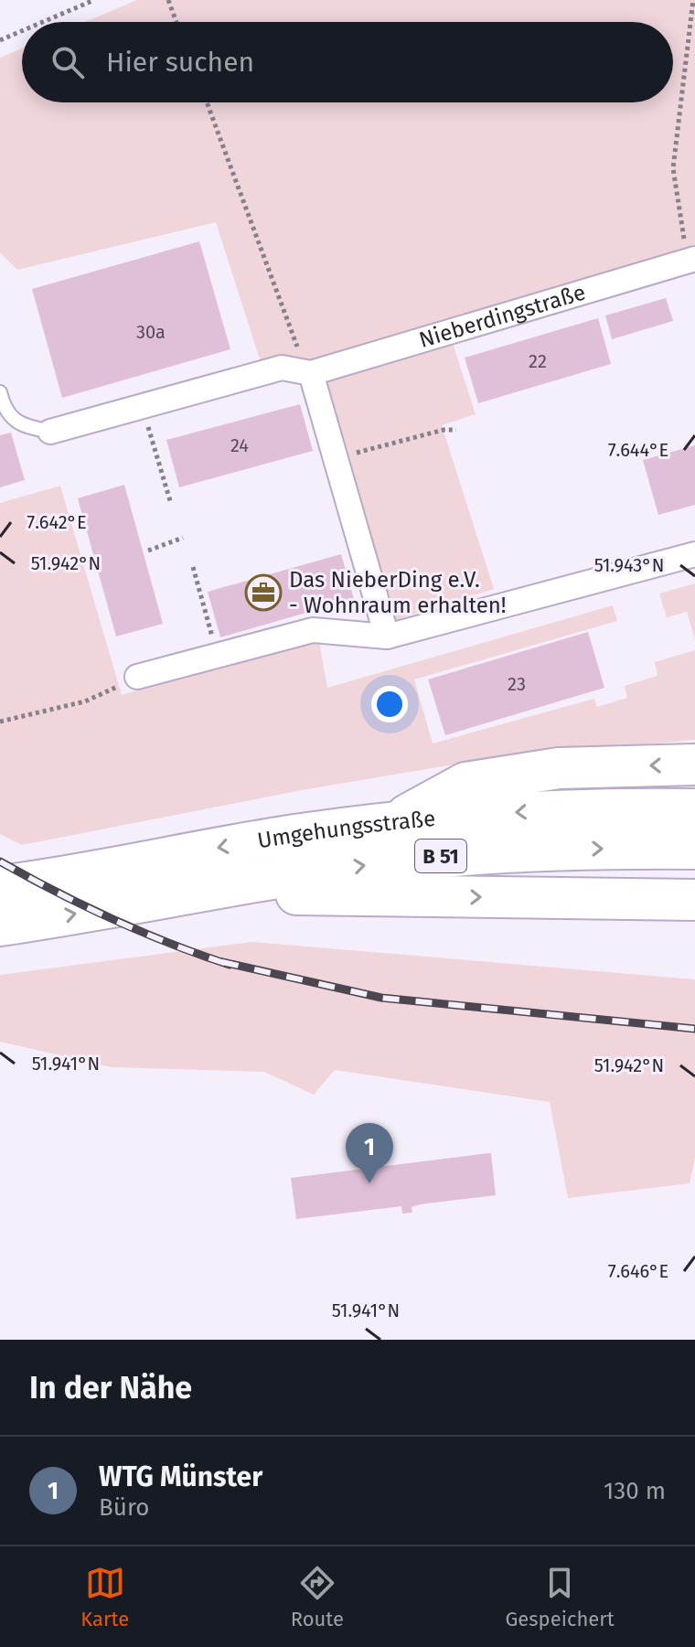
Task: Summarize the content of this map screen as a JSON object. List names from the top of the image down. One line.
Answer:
{"streets":{"highway":["Umgehungsstraße","B 51"],"street":["Nieberdingstraße"]},"crossings":[["Umgehungsstraße","B 51"]],"places":{"office":["Das NieberDing e.V. - Wohnraum erhalten!"]},"house_numbers":["30a","22","24","23"],"page":{"search":"Hier suchen","pins":"1","heading":"In der Nähe","list":[{"mark":"1","name":"WTG Münster","note":"Büro","value":"130 m"}],"nav":["Karte","Route","Gespeichert"]},"coordinates":["7.644°E","7.642°E","51.942°N","51.943°N","51.941°N","7.646°E"]}
